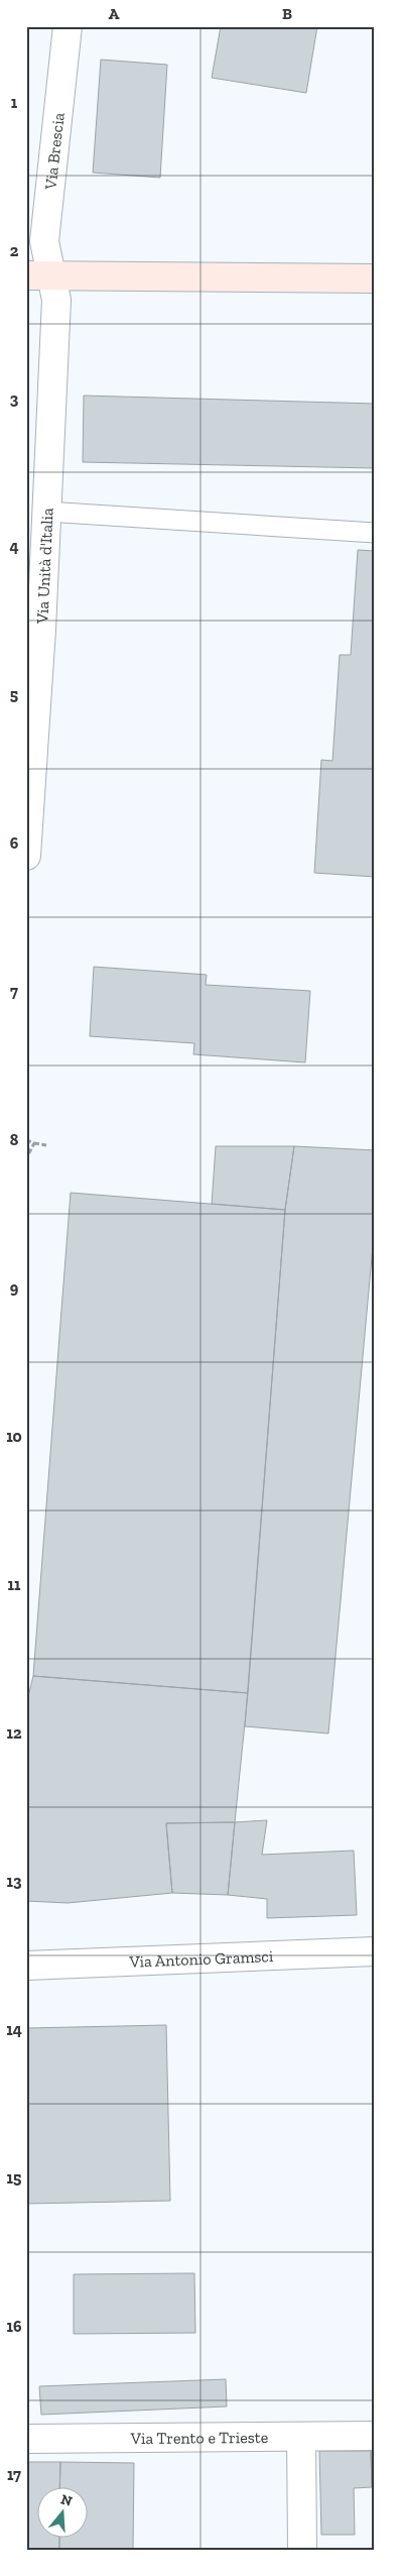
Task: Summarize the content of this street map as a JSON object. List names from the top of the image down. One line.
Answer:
{"streets":{"street":["Via Brescia","Via Unità d'Italia","Via Antonio Gramsci","Via Trento e Trieste"]},"crossings":[["Via Brescia","Via Unità d'Italia"]],"north":"top","grid":{"columns":["A","B"],"rows":["1","2","3","4","5","6","7","8","9","10","11","12","13","14","15","16","17"]}}
